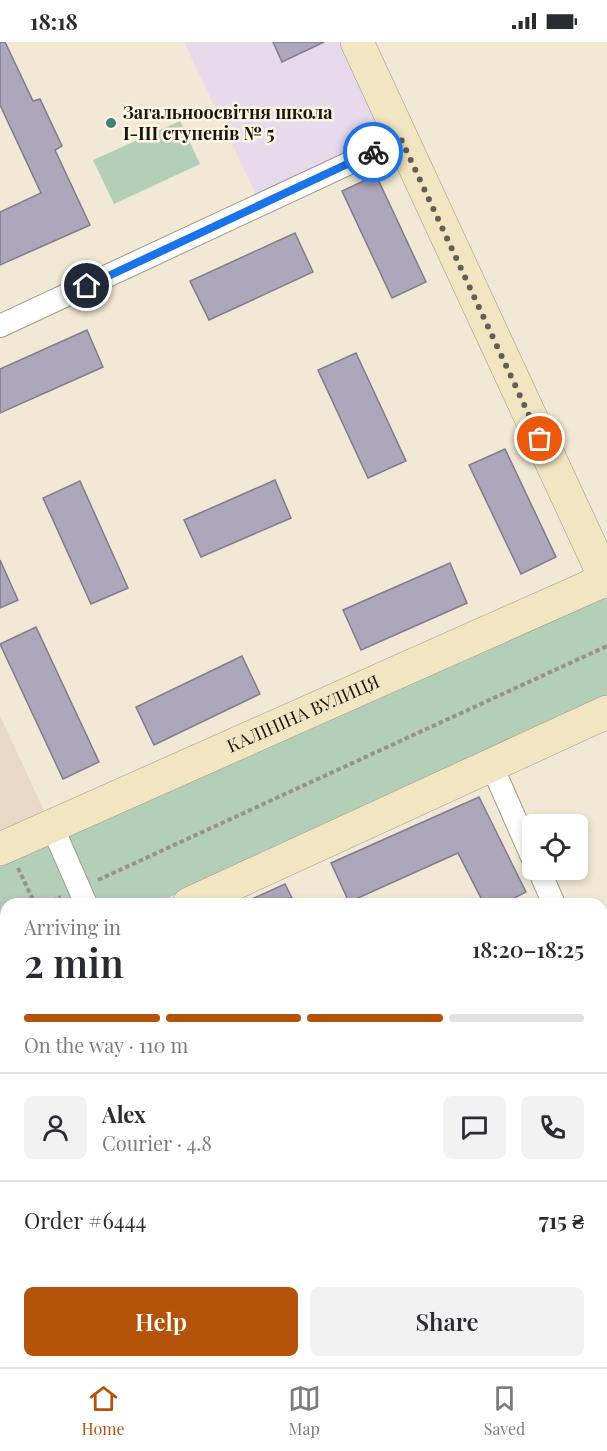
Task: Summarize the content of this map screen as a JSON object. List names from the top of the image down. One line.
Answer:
{"streets":{"main road":["КАЛІНІНА ВУЛИЦЯ"]},"places":["Загальноосвітня школа І-ІІІ ступенів № 5"],"page":{"status":"18:18","heading":["2 min","Arriving in","18:20–18:25"],"panel":["Alex","Courier · 4.8","Order #6444","715 ₴"],"bar":"On the way · 110 m","buttons":["Help","Share"],"tabs":["Home","Map","Saved"]}}
